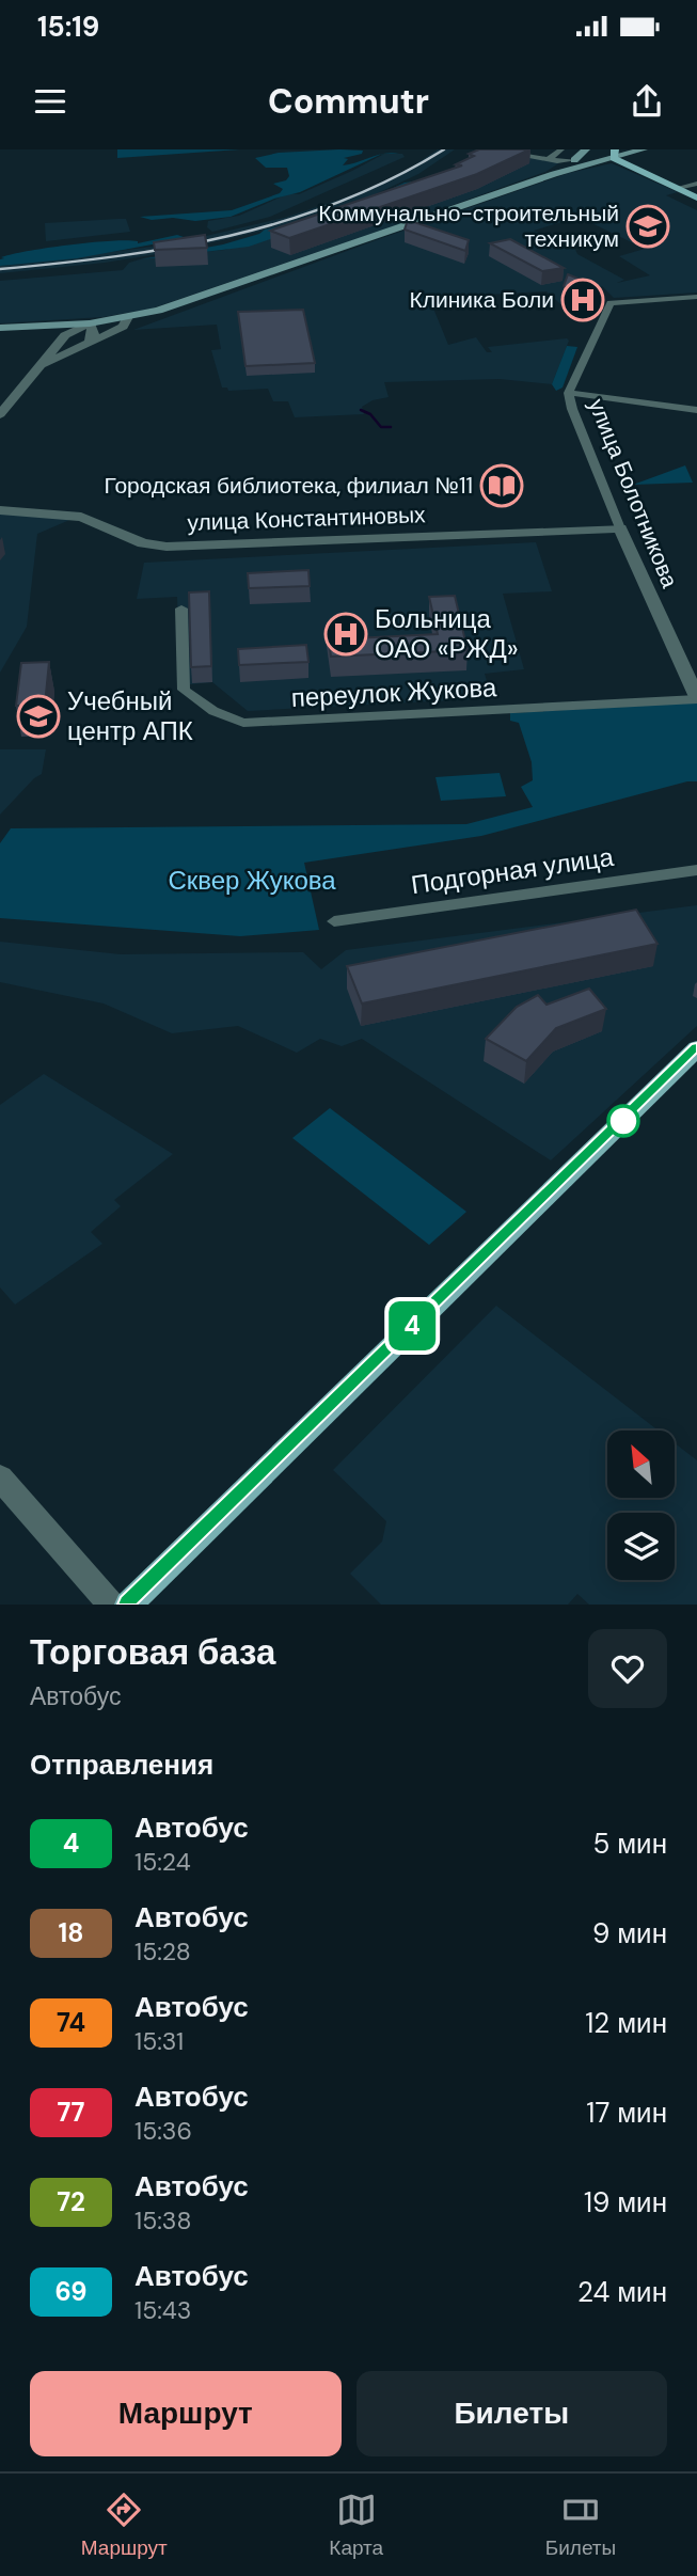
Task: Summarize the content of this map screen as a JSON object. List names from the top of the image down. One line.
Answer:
{"streets":{"street":["улица Болотникова","улица Константиновых","переулок Жукова","Подгорная улица"]},"crossings":[["улица Болотникова","улица Константиновых"],["улица Болотникова","переулок Жукова"]],"parks":["Сквер Жукова"],"places":{"school or university":["Коммунально-строительный техникум","Учебный центр АПК"],"hospital":["Клиника Боли","Больница ОАО «РЖД»"],"library":["Городская библиотека, филиал №11"]},"lines":["bus line 4"],"north":"top left","page":{"status":"15:19","header":"Commutr","on_map":"4","heading":[["Торговая база","Автобус"],"Отправления"],"list":[{"mark":"4","name":"Автобус","note":"15:24","value":"5 мин"},{"mark":"18","name":"Автобус","note":"15:28","value":"9 мин"},{"mark":"74","name":"Автобус","note":"15:31","value":"12 мин"},{"mark":"77","name":"Автобус","note":"15:36","value":"17 мин"},{"mark":"72","name":"Автобус","note":"15:38","value":"19 мин"},{"mark":"69","name":"Автобус","note":"15:43","value":"24 мин"}],"buttons":["Маршрут","Билеты"],"tabs":["Маршрут","Карта","Билеты"]}}
